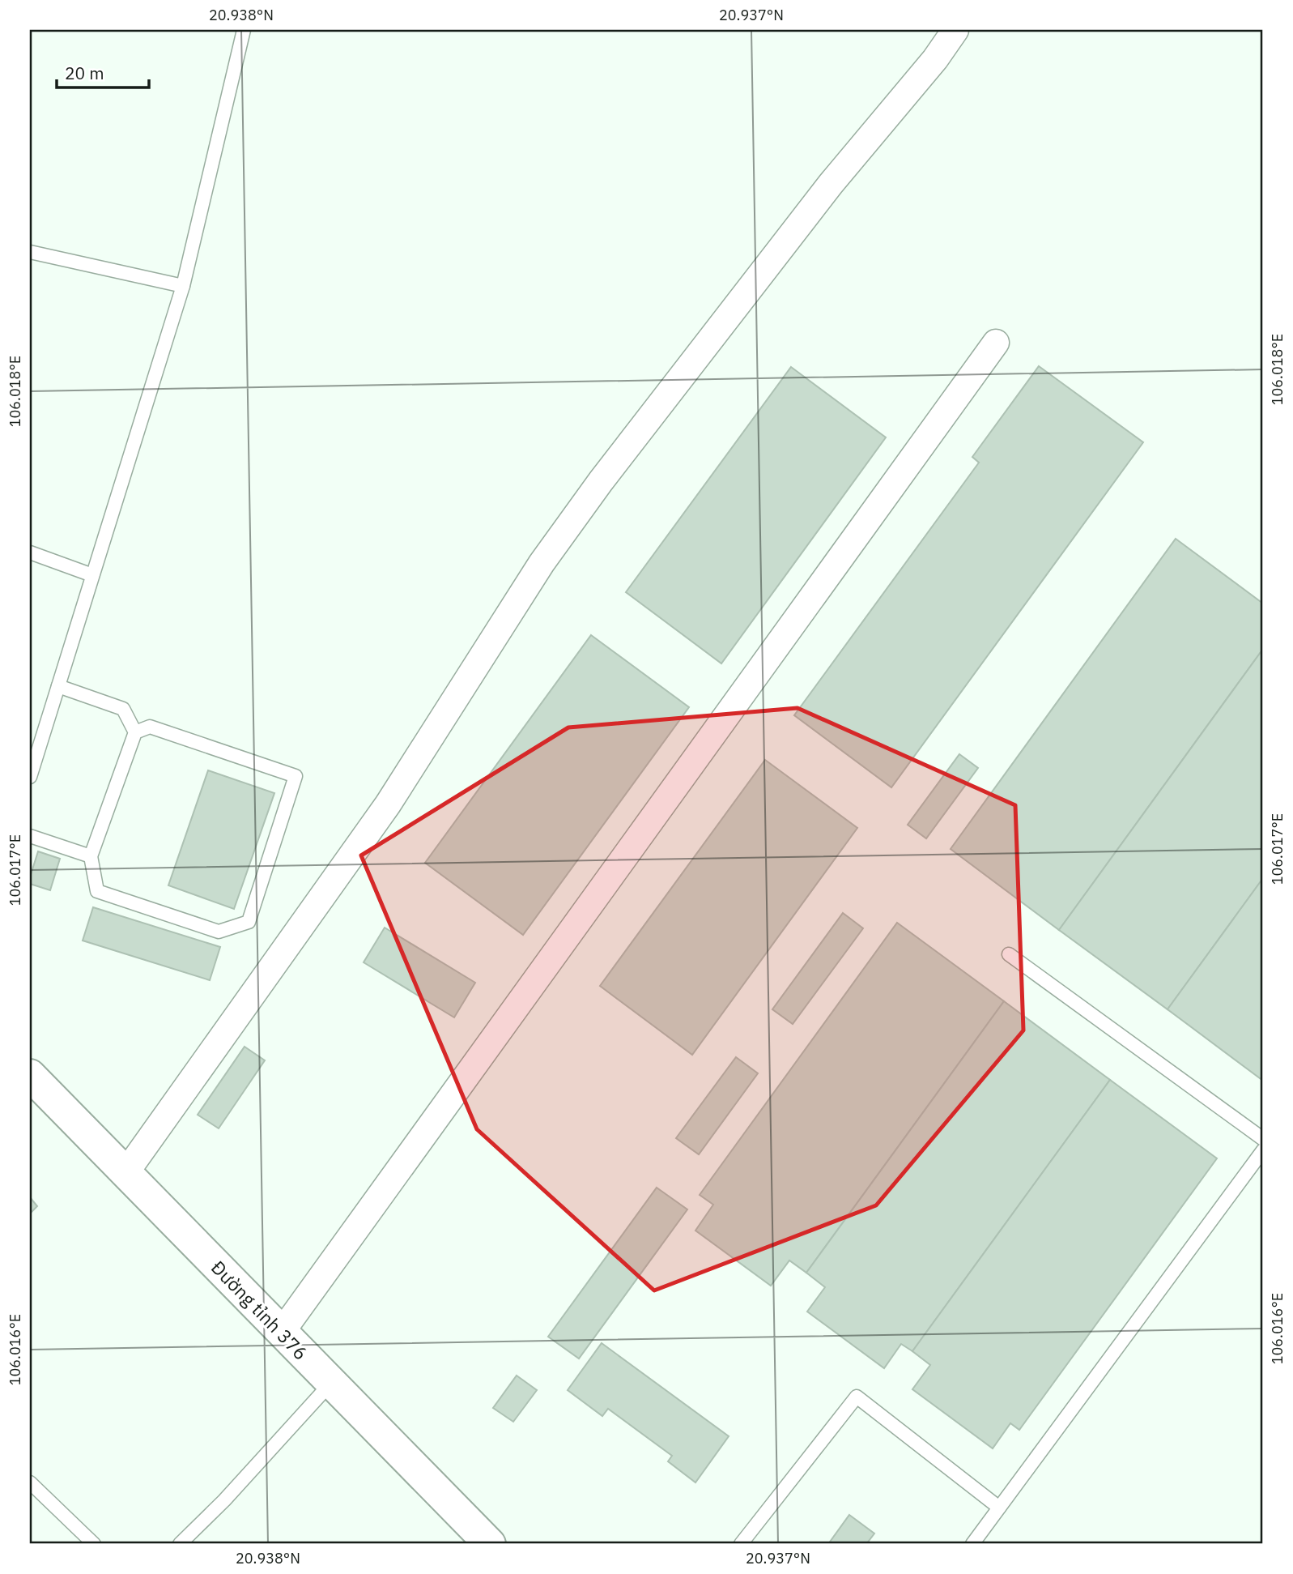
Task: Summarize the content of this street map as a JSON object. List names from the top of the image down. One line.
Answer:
{"streets":{"main road":["Đường tỉnh 376"]},"scale_bar":"20 m","coordinates":["20.938°N","20.937°N","106.018°E","106.017°E","106.016°E"]}
